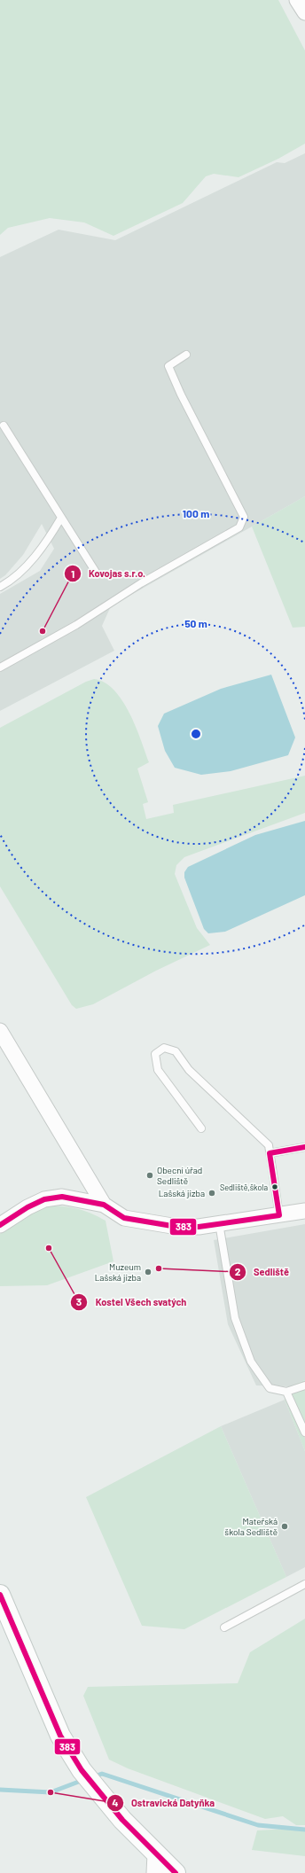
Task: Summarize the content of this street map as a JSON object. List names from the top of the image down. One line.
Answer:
{"places":["Kovojas s.r.o.","Obecní úřad Sedliště","Sedliště,škola","Lašská jizba","Kostel Všech svatých","Sedliště","Muzeum Lašská jizba","Mateřská škola Sedliště","Ostravická Datyňka"],"lines":["transit line 383"],"rings":["100 m","50 m"]}
